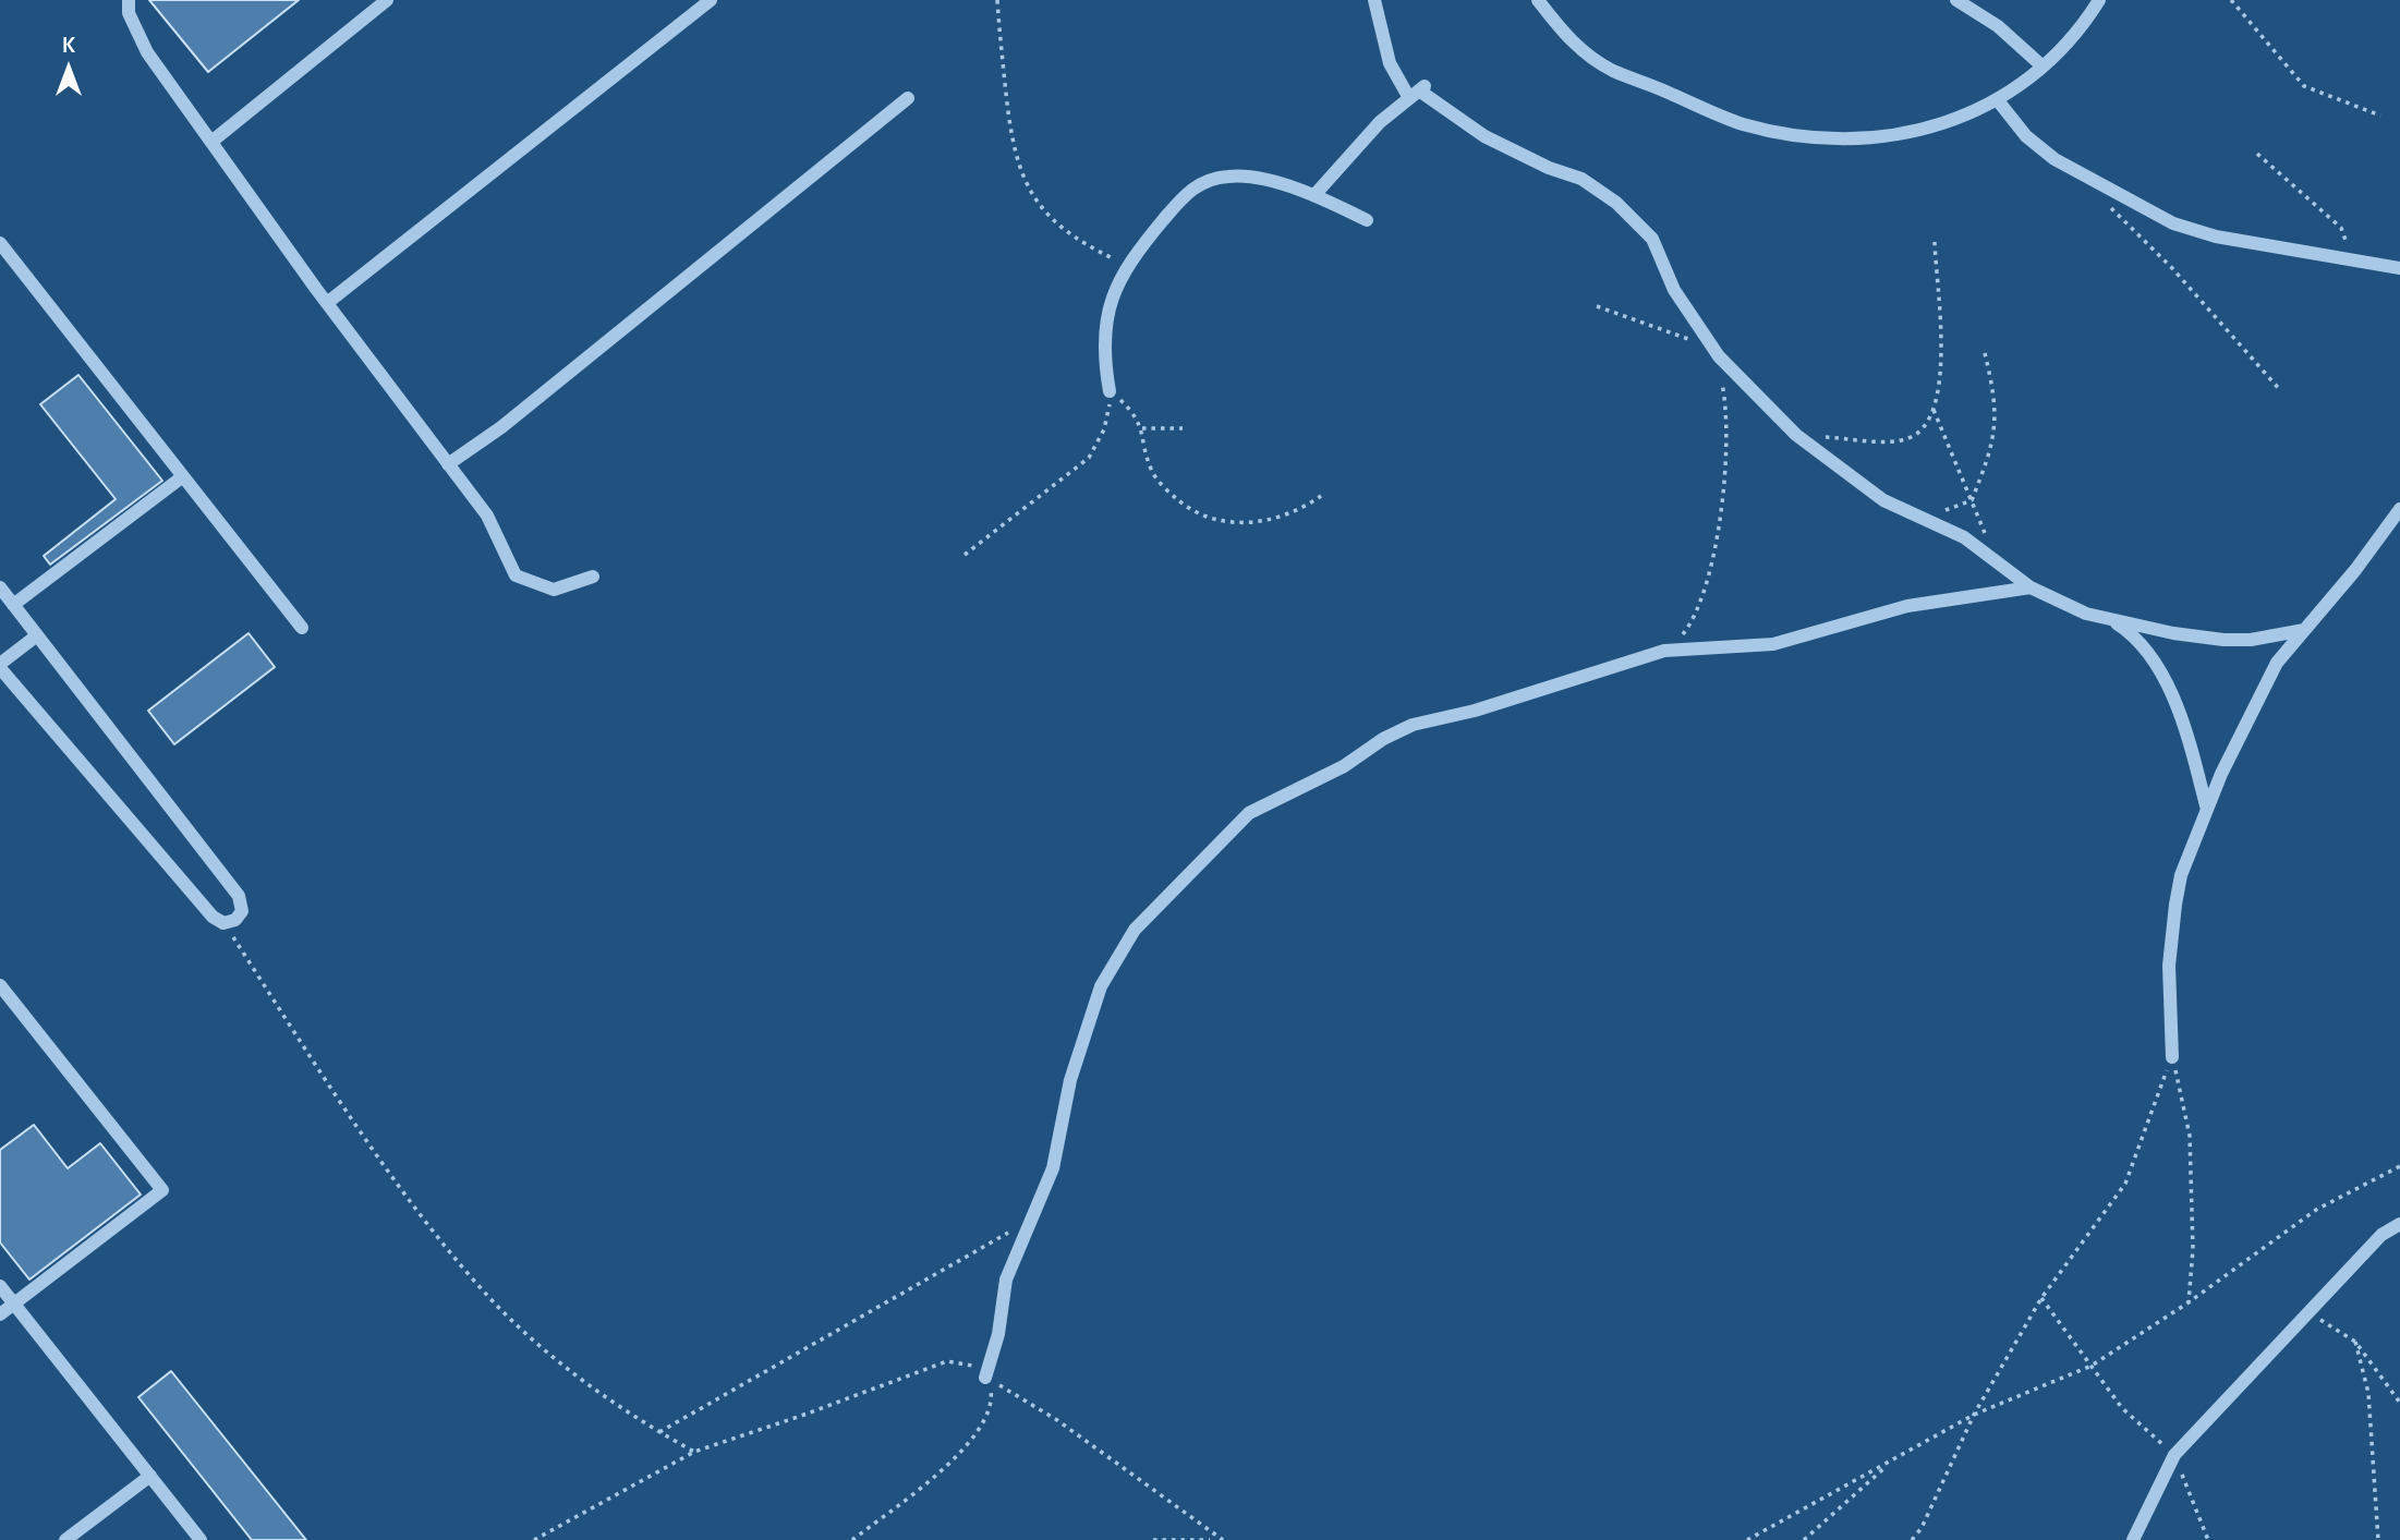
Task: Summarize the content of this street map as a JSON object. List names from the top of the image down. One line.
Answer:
{"north":"top"}
